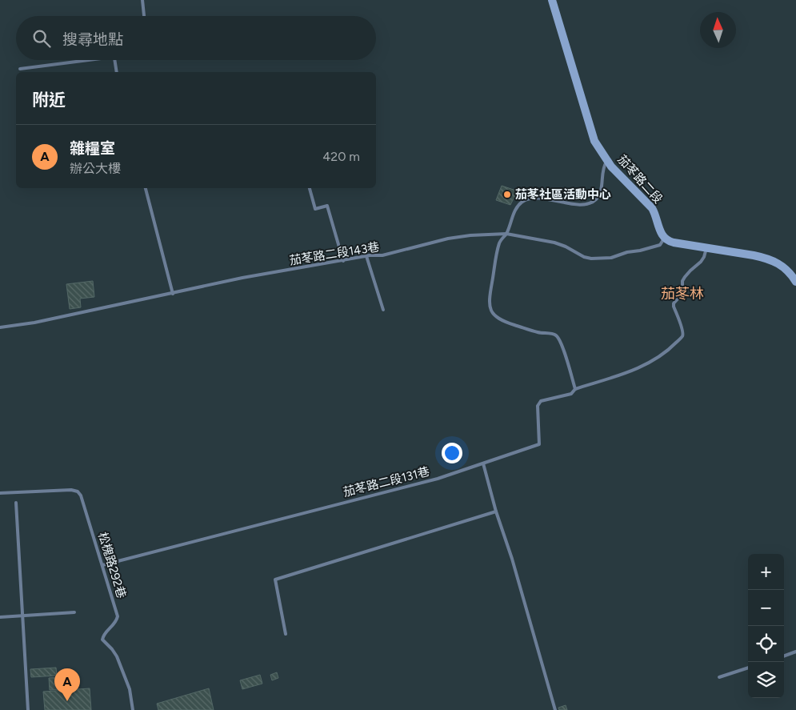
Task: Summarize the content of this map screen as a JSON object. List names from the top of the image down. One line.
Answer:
{"streets":{"street":["茄苳路二段"],"lane":["茄苳路二段143巷","茄苳路二段131巷","松槐路292巷"]},"crossings":[["茄苳路二段","茄苳路二段143巷"],["茄苳路二段131巷","松槐路292巷"]],"districts":["茄苳林"],"places":["茄苳社區活動中心"],"north":"top","page":{"search":"搜尋地點","heading":"附近","list":[{"mark":"A","name":"雜糧室","note":"辦公大樓","value":"420 m"}],"map_buttons":["+","−"],"pins":"A"}}
